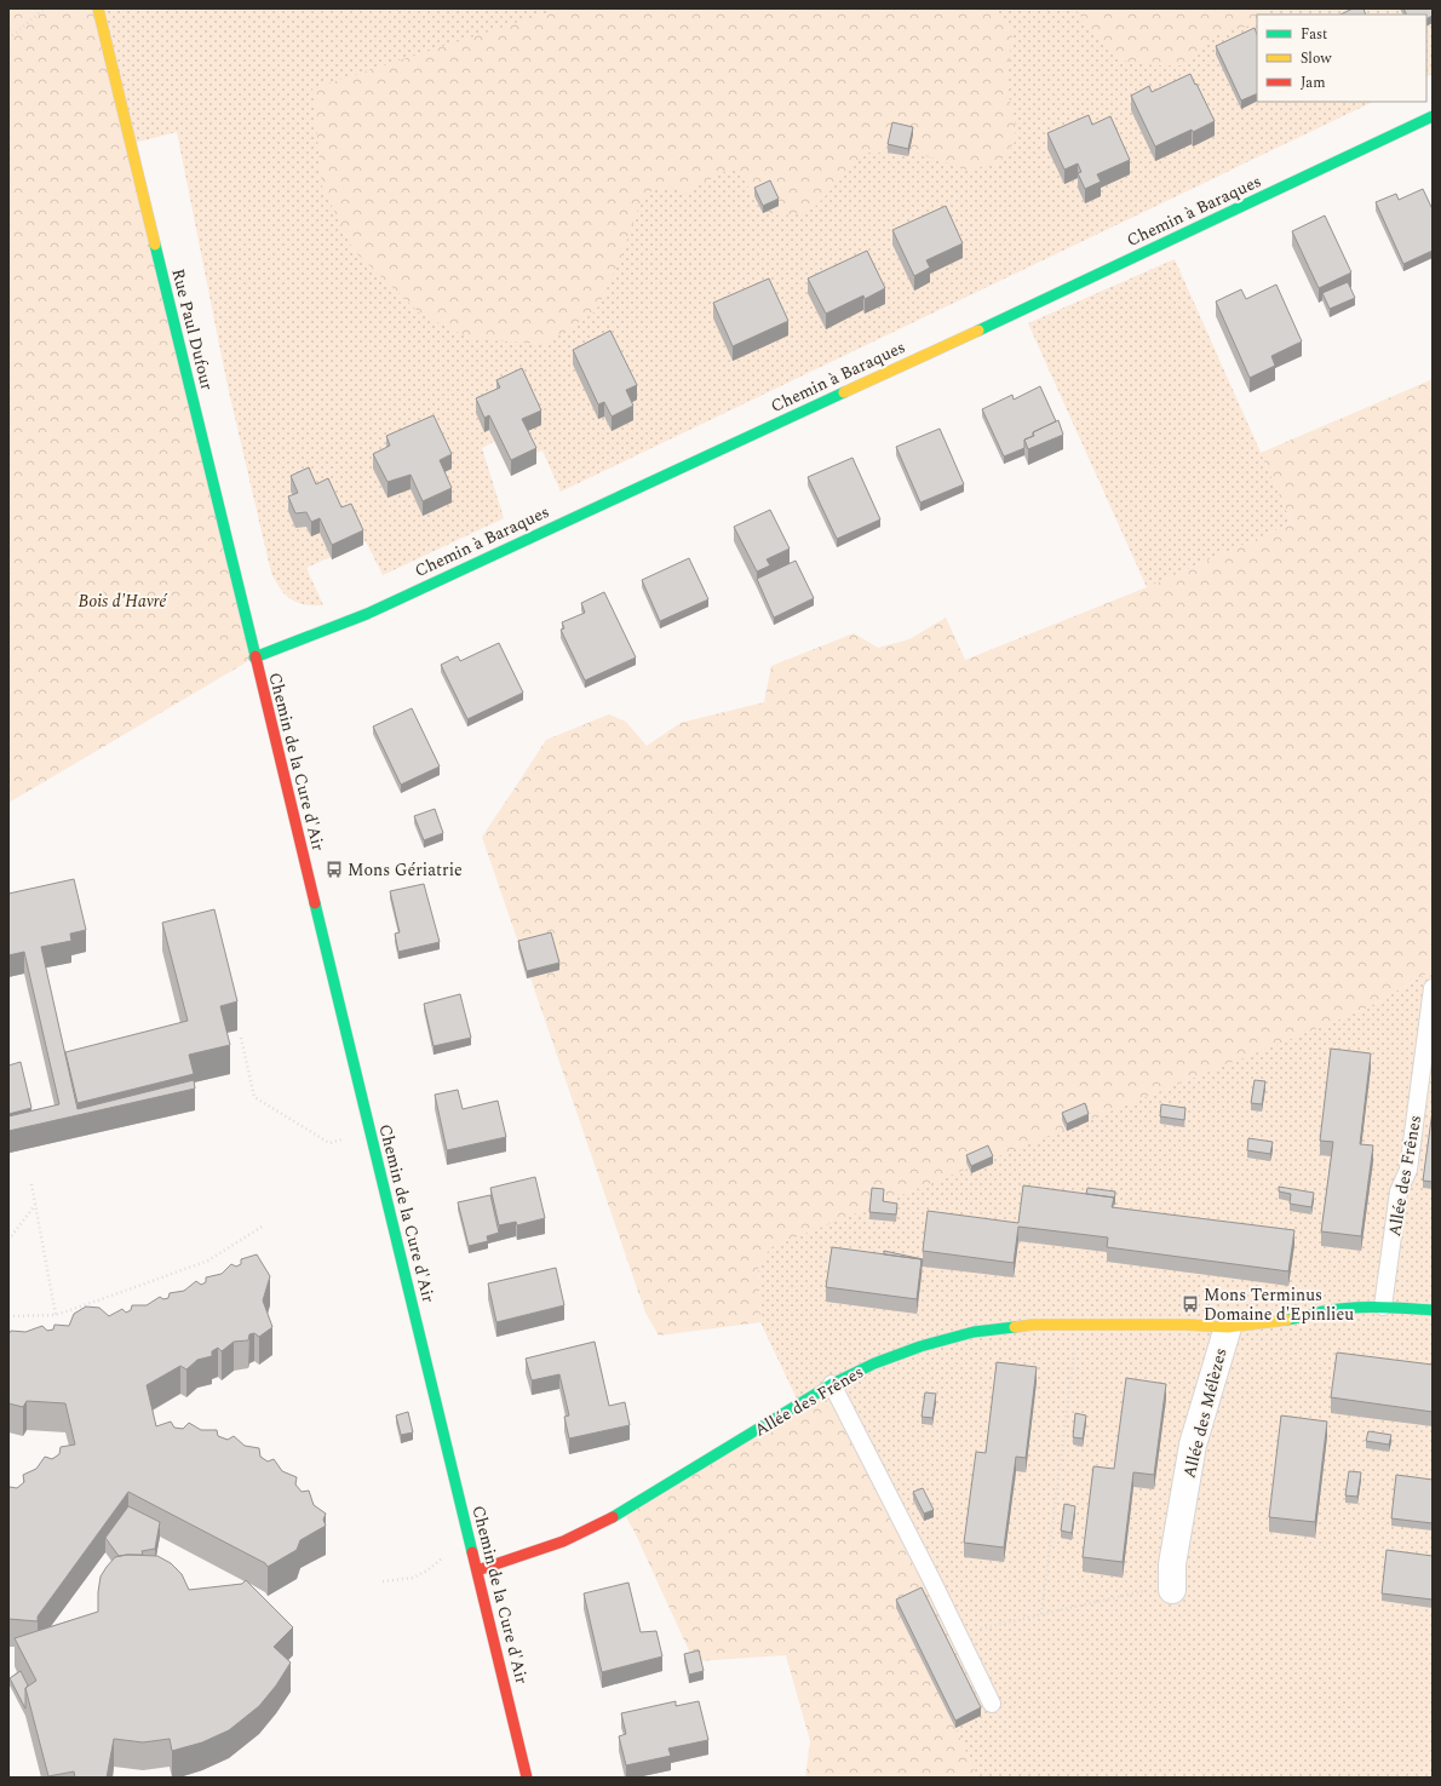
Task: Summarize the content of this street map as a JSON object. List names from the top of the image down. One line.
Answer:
{"streets":{"street":["Chemin à Baraques","Rue Paul Dufour","Chemin de la Cure d'Air","Allée des Frênes","Allée des Mélèzes"]},"crossings":[["Chemin à Baraques","Rue Paul Dufour"],["Chemin à Baraques","Chemin de la Cure d'Air"],["Rue Paul Dufour","Chemin de la Cure d'Air"],["Chemin de la Cure d'Air","Allée des Frênes"],["Allée des Frênes","Allée des Mélèzes"]],"parks":["Bois d'Havré"],"places":{"bus stop":["Mons Gériatrie","Mons Terminus Domaine d'Epinlieu"]},"legend":["Fast","Slow","Jam"]}
